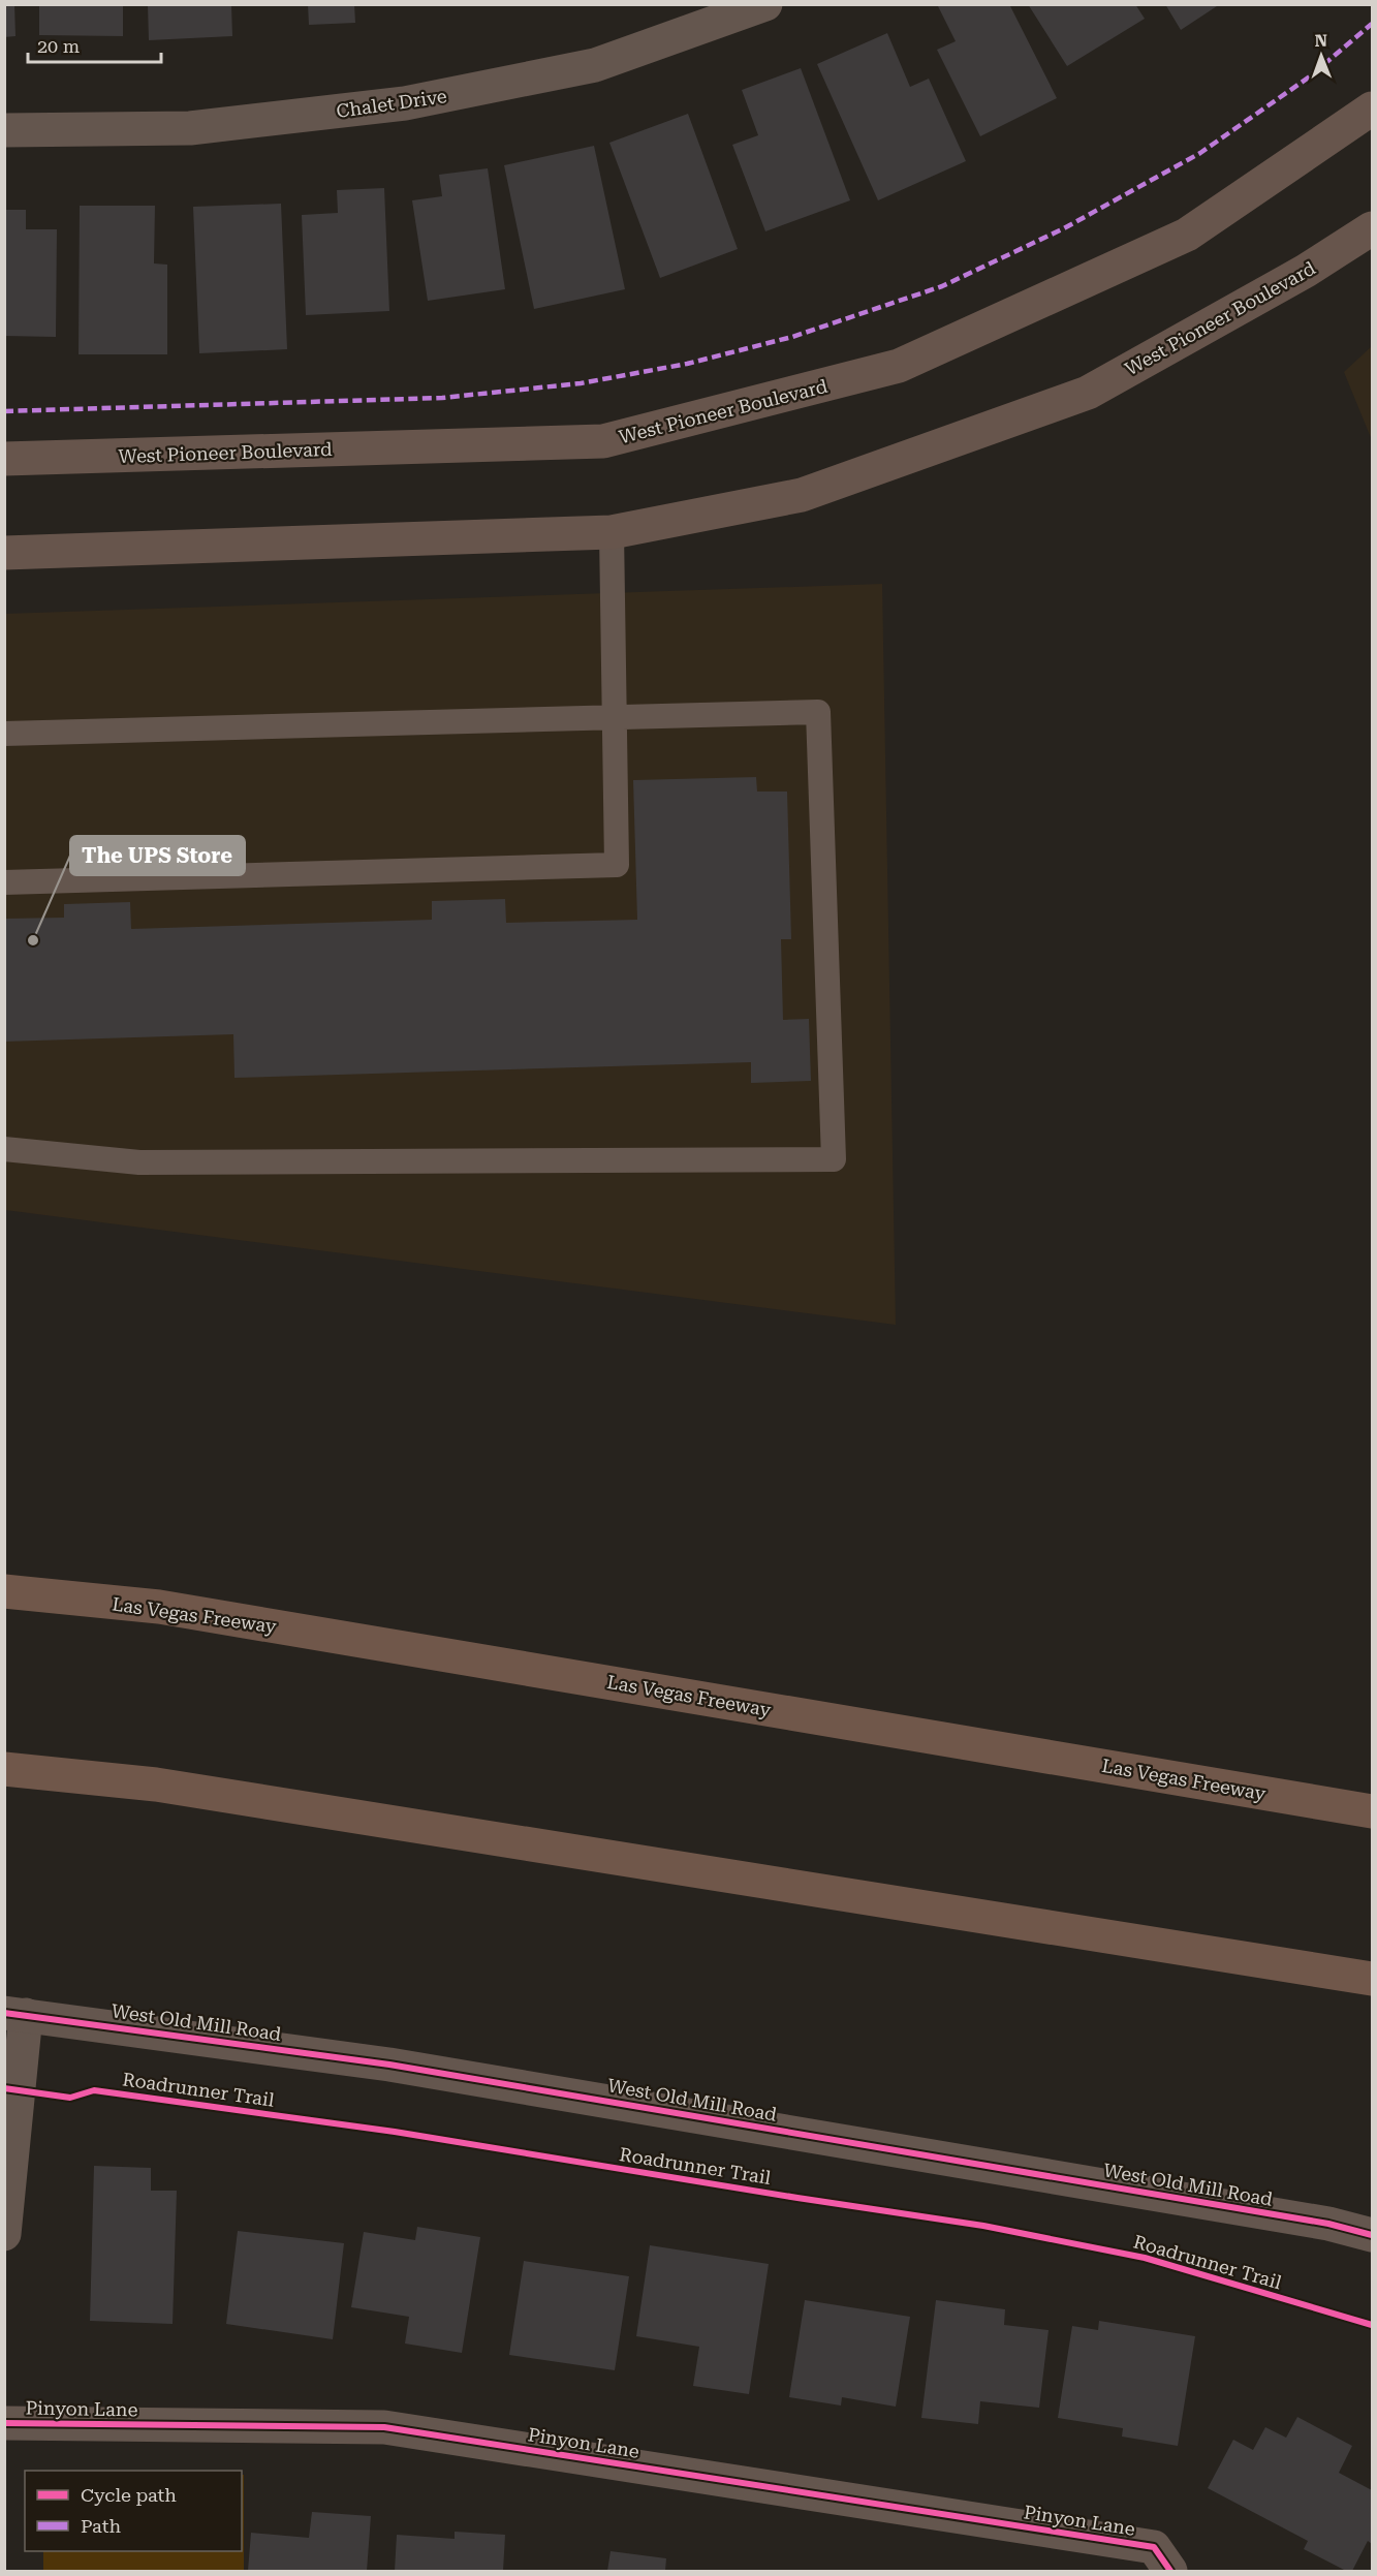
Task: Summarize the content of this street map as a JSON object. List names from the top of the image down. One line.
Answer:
{"streets":{"highway":["Las Vegas Freeway"],"main road":["West Pioneer Boulevard"],"street":["Chalet Drive","West Old Mill Road","Pinyon Lane"],"cycle path":["Roadrunner Trail"]},"places":["The UPS Store"],"legend":["Cycle path","Path"],"scale_bar":"20 m","north":"top"}
